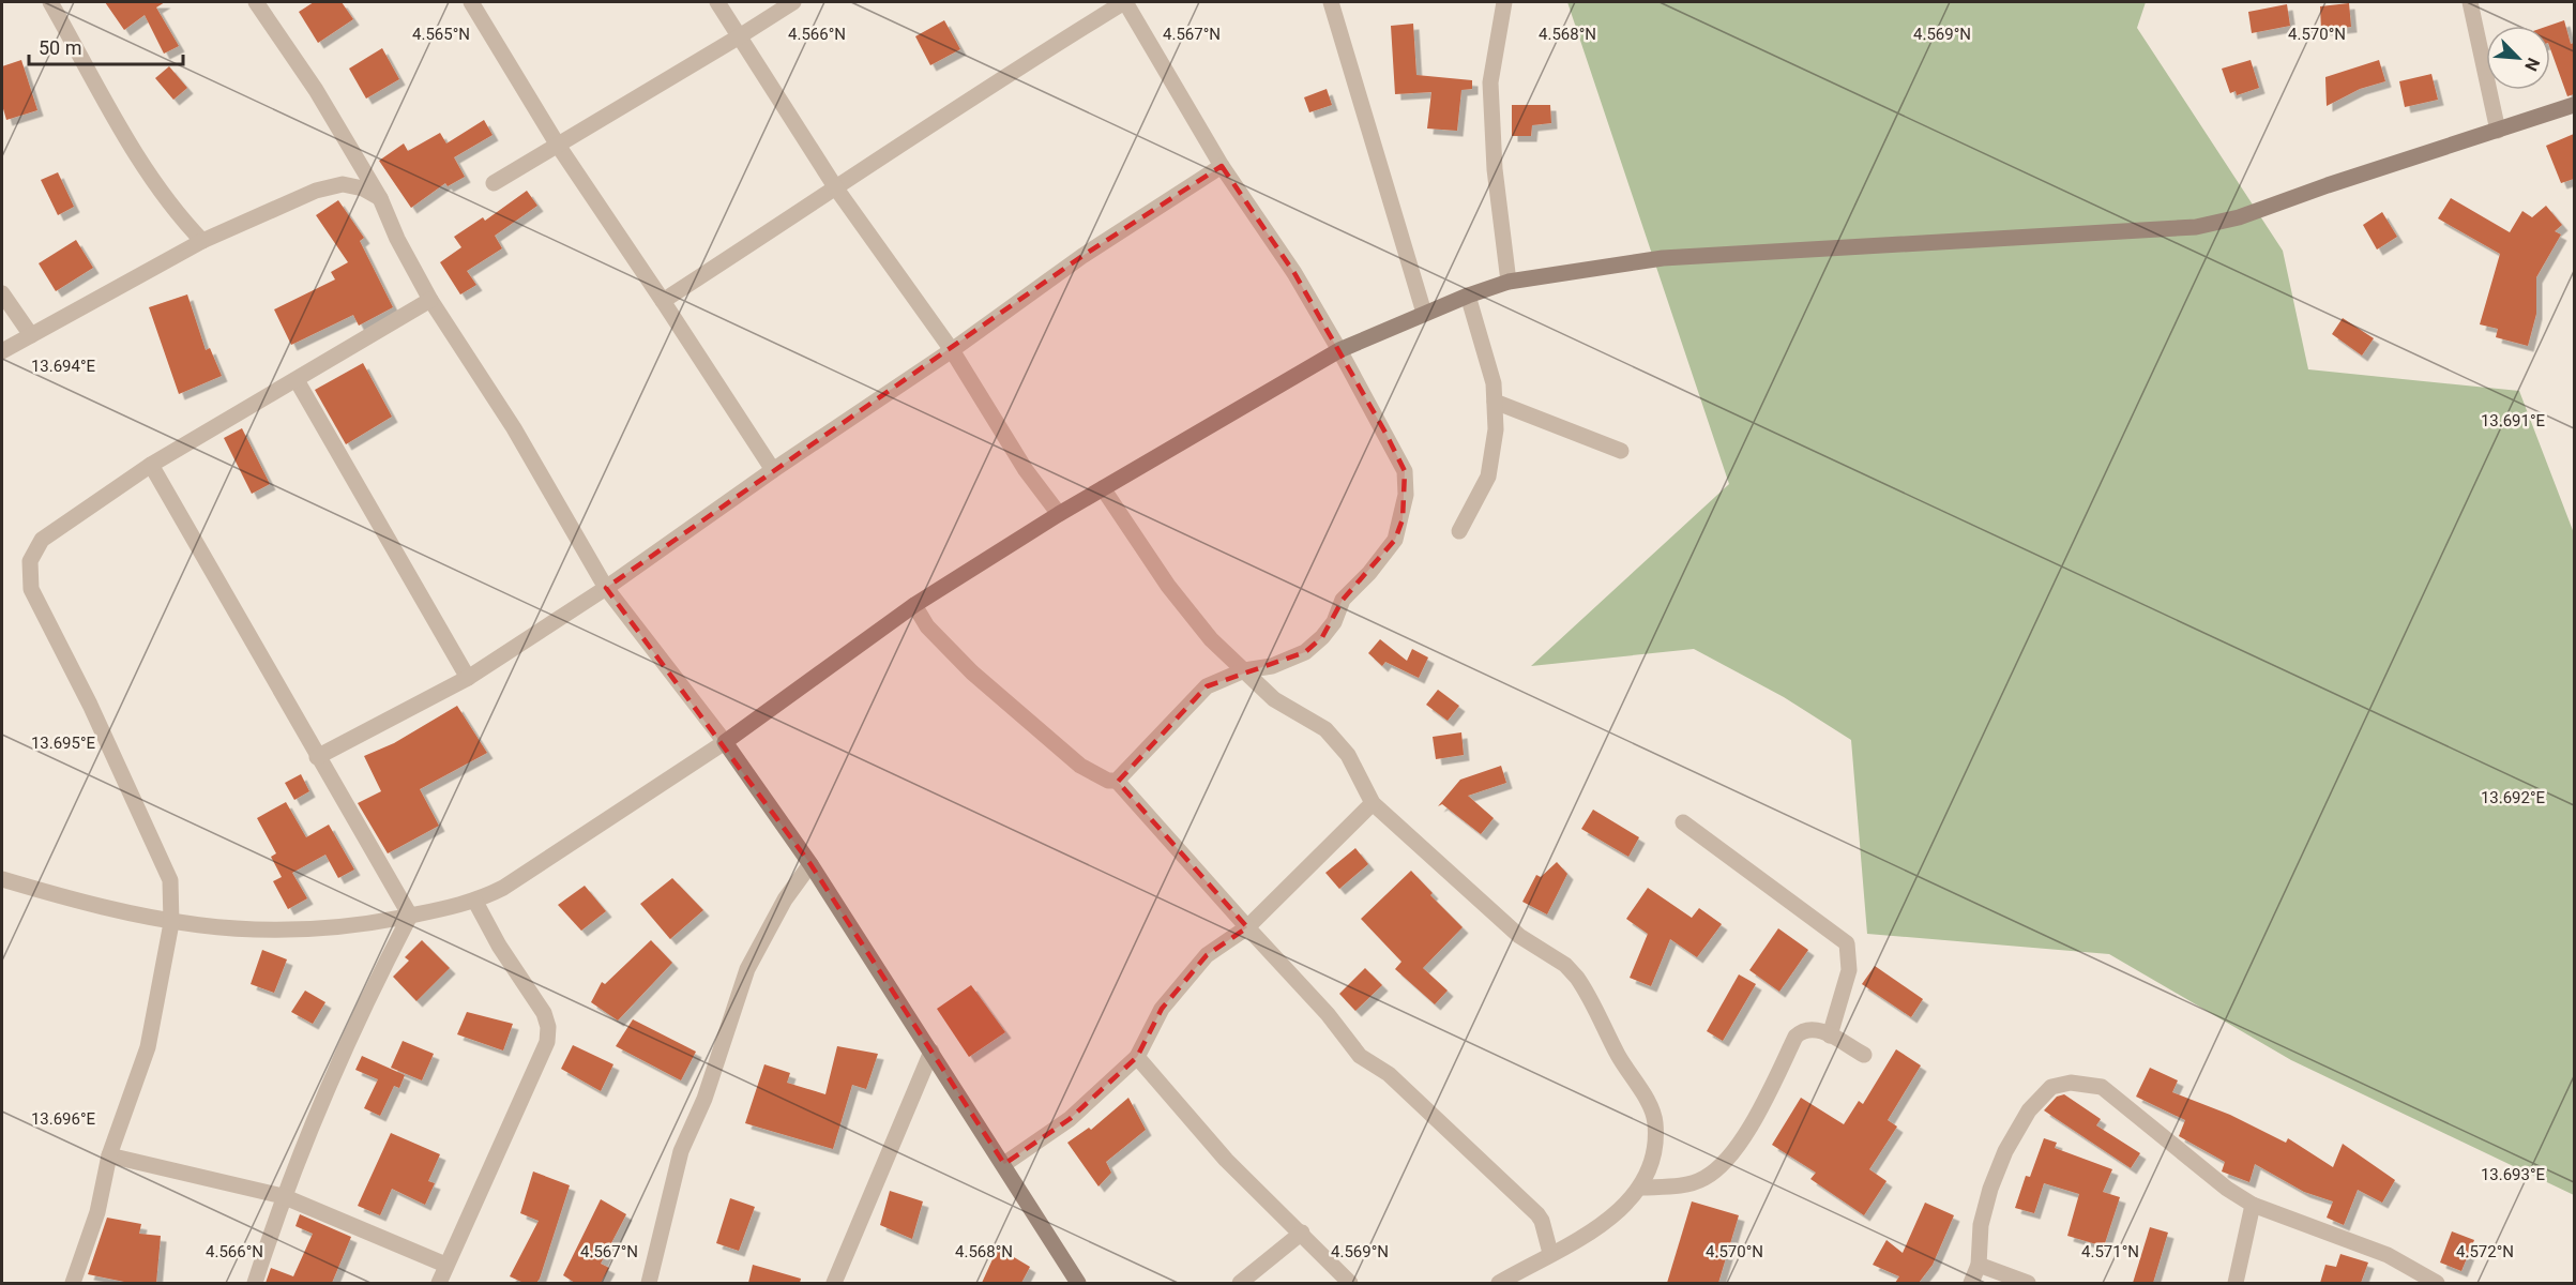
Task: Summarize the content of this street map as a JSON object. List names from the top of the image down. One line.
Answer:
{"scale_bar":"50 m","north":"bottom right","coordinates":["4.565°N","4.566°N","4.567°N","4.568°N","4.569°N","4.570°N","13.694°E","13.691°E","13.695°E","13.692°E","13.696°E","13.693°E","4.572°N","4.571°N"]}
